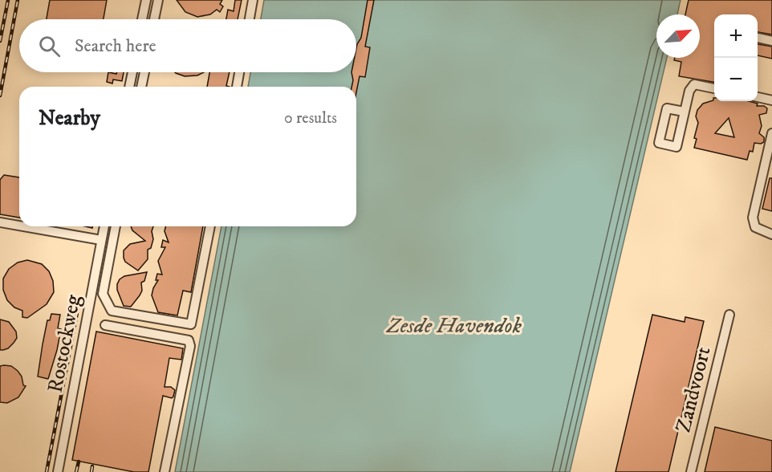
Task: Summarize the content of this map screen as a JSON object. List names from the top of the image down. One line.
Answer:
{"streets":{"street":["Rostockweg","Zandvoort"]},"water":["Zesde Havendok"],"north":"top right","page":{"map_buttons":["+","−"],"search":"Search here","heading":["Nearby","0 results"]}}
